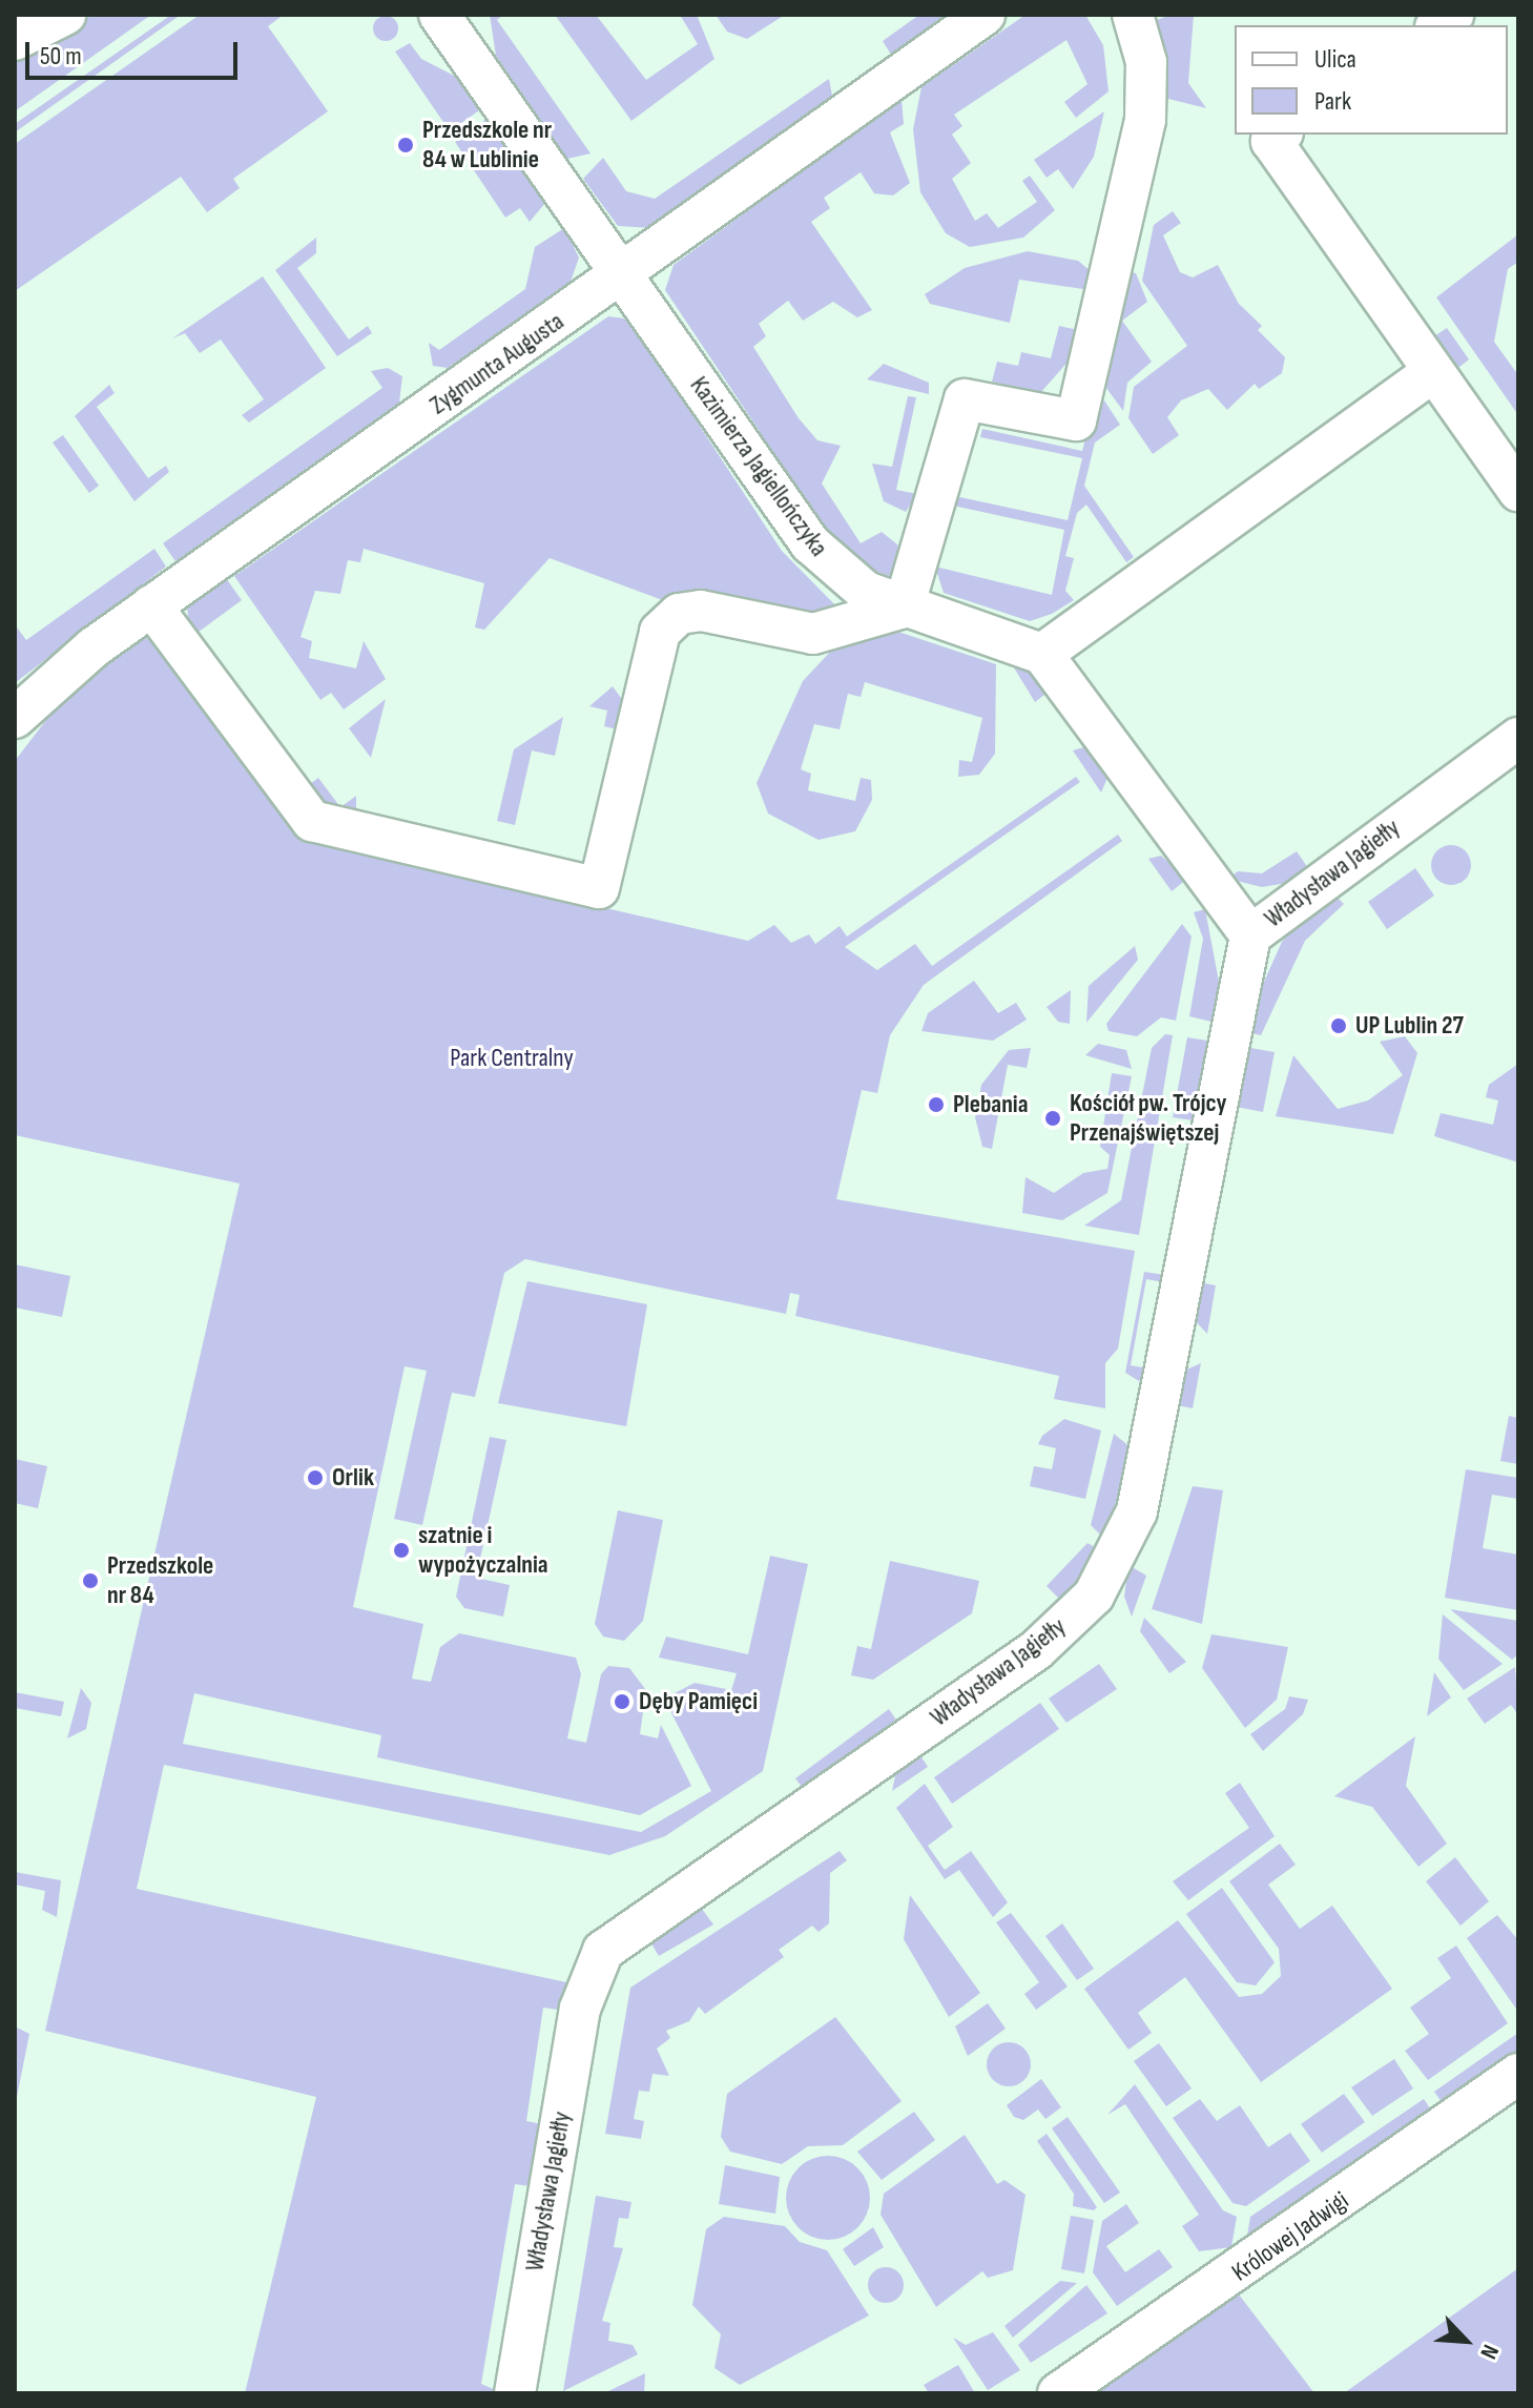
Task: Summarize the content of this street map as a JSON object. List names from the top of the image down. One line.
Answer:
{"streets":{"street":["Zygmunta Augusta","Kazimierza Jagiellończyka","Władysława Jagiełły","Królowej Jadwigi"]},"crossings":[["Zygmunta Augusta","Kazimierza Jagiellończyka"]],"parks":["Park Centralny"],"places":["Przedszkole nr 84 w Lublinie","UP Lublin 27","Plebania","Kościół pw. Trójcy Przenajświętszej","Orlik","szatnie i wypożyczalnia","Przedszkole nr 84","Dęby Pamięci"],"legend":["Ulica","Park"],"scale_bar":"50 m","north":"bottom right"}
